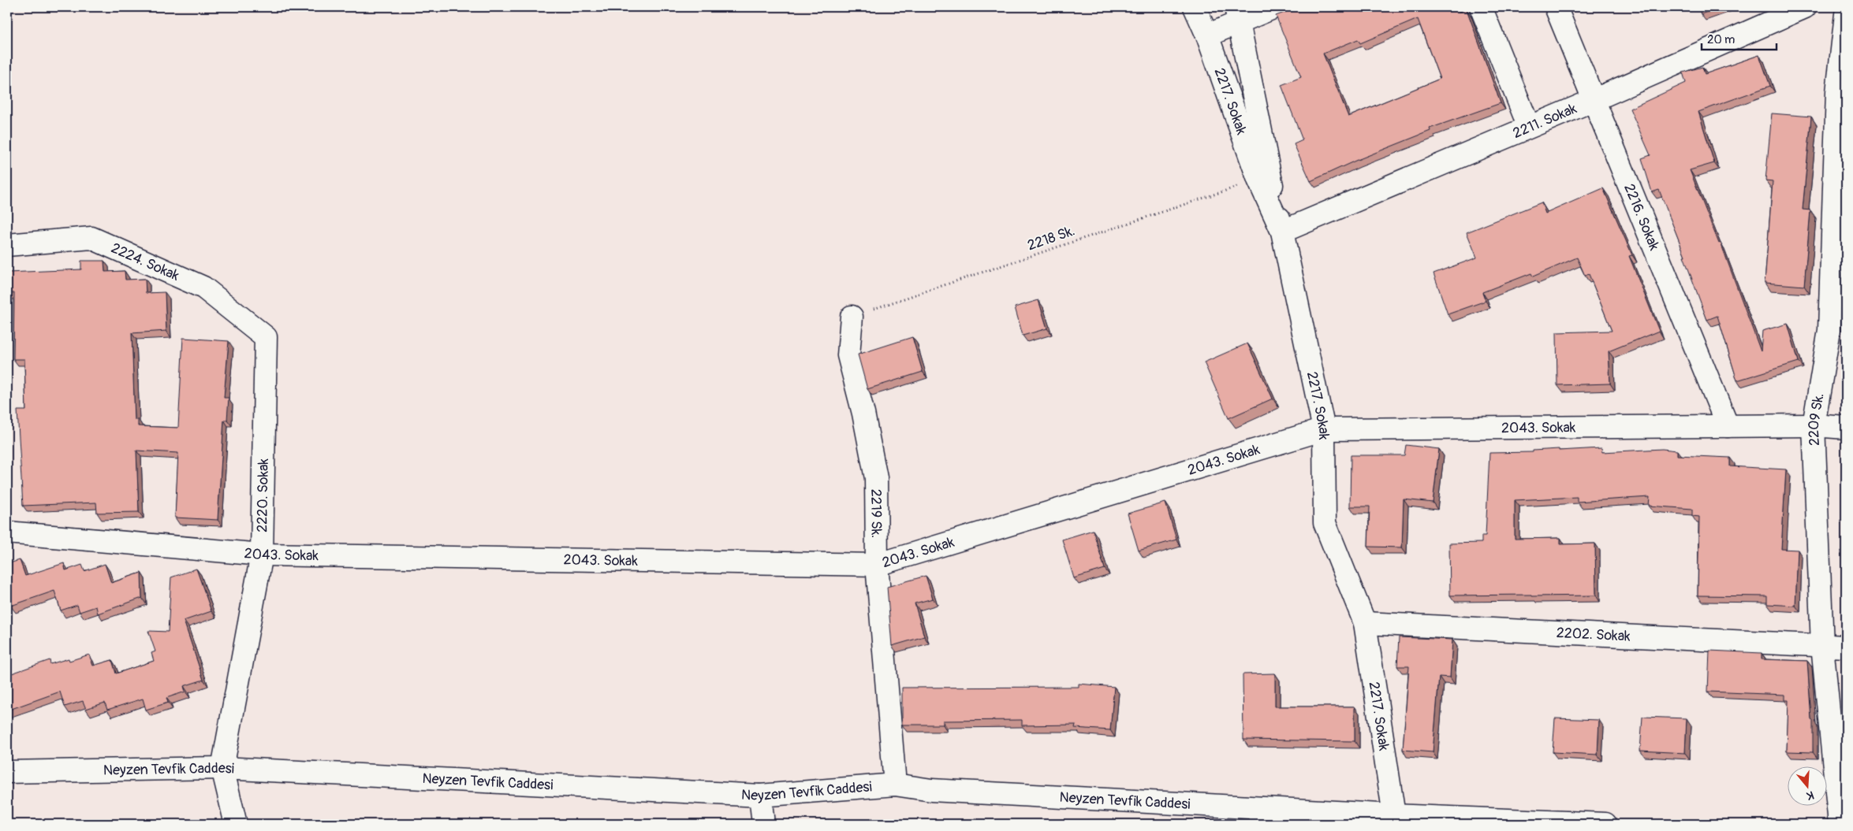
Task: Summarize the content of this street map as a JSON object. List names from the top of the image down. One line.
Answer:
{"streets":{"street":["2217. Sokak","2211. Sokak","2216. Sokak","2224. Sokak","2209 Sk.","2043. Sokak","2220. Sokak","2219 Sk.","2202. Sokak","Neyzen Tevfik Caddesi"],"path":["2218 Sk."]},"crossings":[["2217. Sokak","2211. Sokak"],["2217. Sokak","2218 Sk."],["2217. Sokak","2043. Sokak"],["2217. Sokak","2202. Sokak"],["2217. Sokak","Neyzen Tevfik Caddesi"],["2211. Sokak","2216. Sokak"],["2216. Sokak","2043. Sokak"],["2218 Sk.","2219 Sk."],["2224. Sokak","2220. Sokak"],["2209 Sk.","2043. Sokak"],["2209 Sk.","2202. Sokak"],["2043. Sokak","2220. Sokak"],["2043. Sokak","2219 Sk."],["2220. Sokak","Neyzen Tevfik Caddesi"],["2219 Sk.","Neyzen Tevfik Caddesi"]],"scale_bar":"20 m","north":"bottom"}
